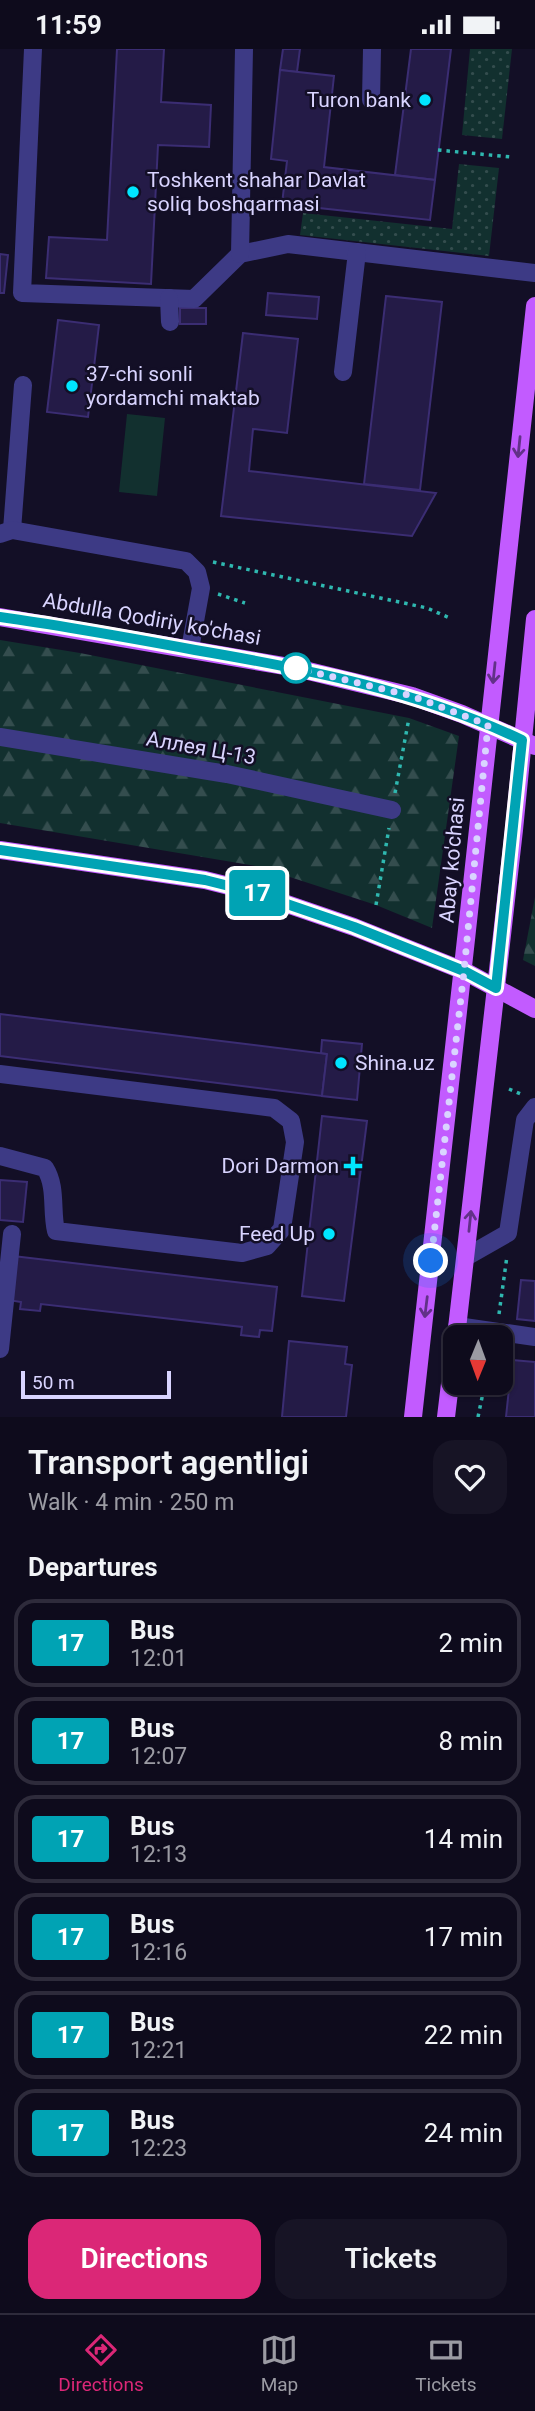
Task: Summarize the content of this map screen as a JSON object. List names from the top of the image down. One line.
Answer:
{"streets":{"main road":["Abdulla Qodiriy ko'chasi","Abay ko'chasi"],"street":["Аллея Ц-13"]},"crossings":[["Abdulla Qodiriy ko'chasi","Abay ko'chasi"]],"places":{"other":["Turon bank","Toshkent shahar Davlat soliq boshqarmasi","37-chi sonli yordamchi maktab","Shina.uz","Feed Up"],"health":["Dori Darmon"]},"lines":["bus line 17"],"scale_bar":"50 m","north":"bottom","page":{"status":"11:59","on_map":"17","scale":"50 m","heading":[["Transport agentligi","Walk · 4 min · 250 m"],"Departures"],"list":[{"mark":"17","name":"Bus","note":"12:01","value":"2 min"},{"mark":"17","name":"Bus","note":"12:07","value":"8 min"},{"mark":"17","name":"Bus","note":"12:13","value":"14 min"},{"mark":"17","name":"Bus","note":"12:16","value":"17 min"},{"mark":"17","name":"Bus","note":"12:21","value":"22 min"},{"mark":"17","name":"Bus","note":"12:23","value":"24 min"}],"buttons":["Directions","Tickets"],"tabs":["Directions","Map","Tickets"]}}
